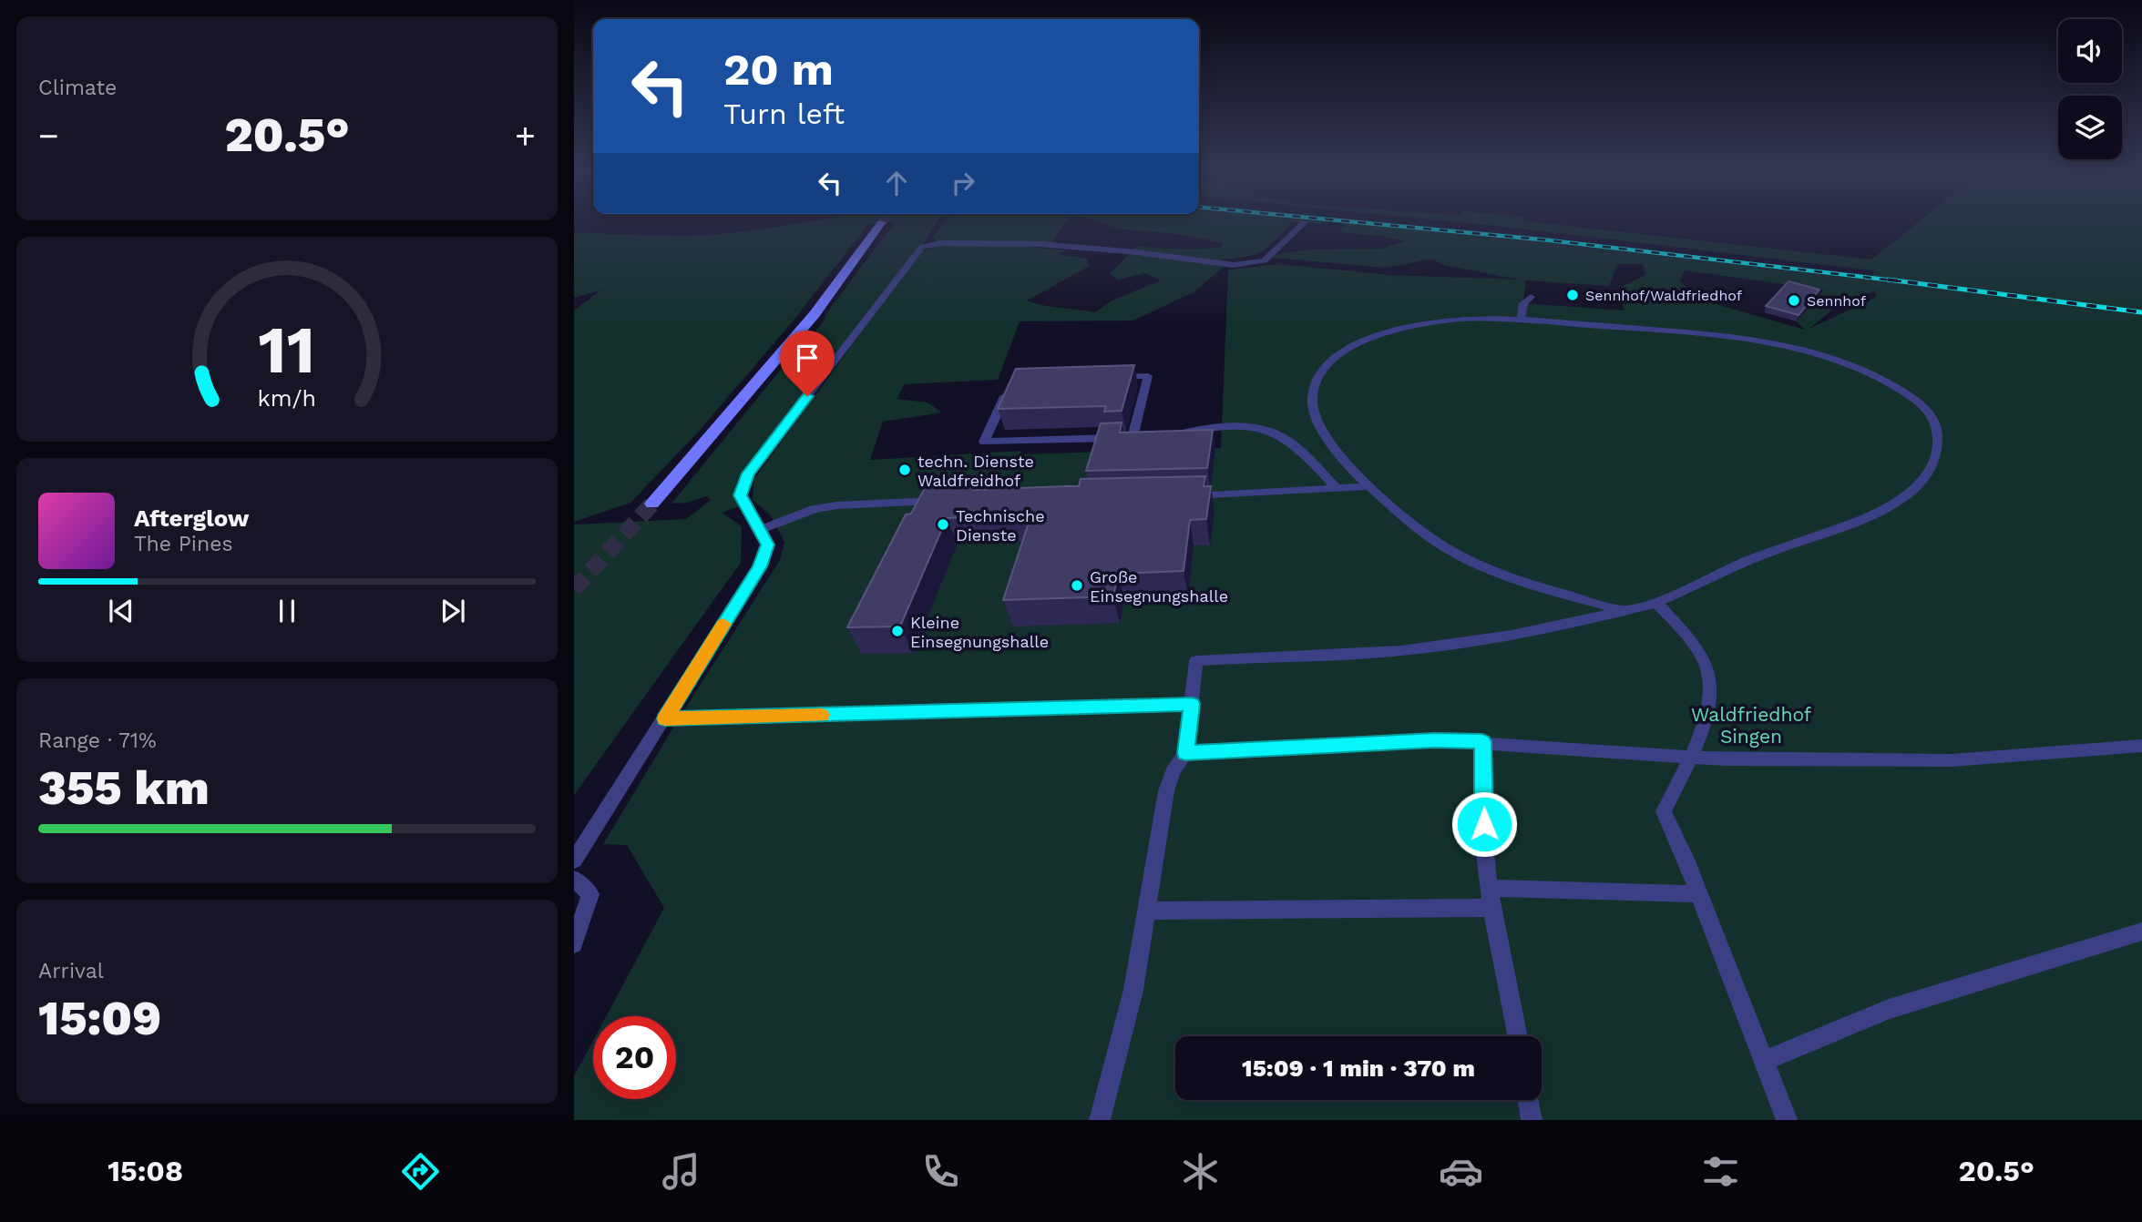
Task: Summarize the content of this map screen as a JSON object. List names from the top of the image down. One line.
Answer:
{"parks":["Waldfriedhof Singen"],"places":["Sennhof/Waldfriedhof","Sennhof","techn. Dienste Waldfreidhof","Technische Dienste","Große Einsegnungshalle","Kleine Einsegnungshalle"],"page":{"tile":["Climate",["Range · 71%","355 km"],["Arrival","15:09"]],"turn":["20 m","Turn left"],"heat":["−","20.5°","+"],"song":["Afterglow","The Pines"],"limit":"20","trip":"15:09 · 1 min · 370 m","tabs":["15:08","20.5°"],"gauge":["11","km/h"]}}
